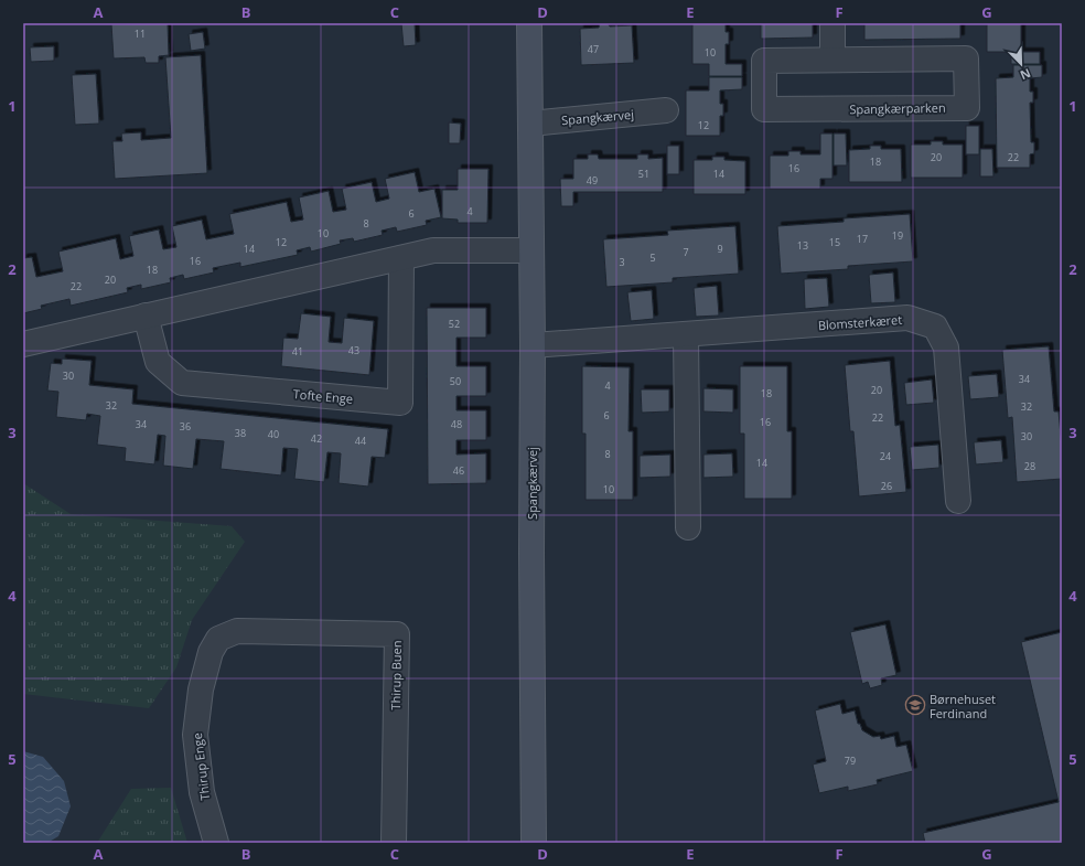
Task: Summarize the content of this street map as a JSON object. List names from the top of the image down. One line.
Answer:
{"streets":{"street":["Spangkærparken","Spangkærvej","Blomsterkæret","Tofte Enge","Thirup Buen","Thirup Enge"]},"crossings":[["Spangkærvej","Blomsterkæret"],["Thirup Buen","Thirup Enge"]],"places":{"school or university":["Børnehuset Ferdinand"]},"house_numbers":["11","47","10","12","20","22","18","16","51","14","49","4","6","8","10","19","17","12","15","13","14","9","7","5","16","3","18","20","22","52","43","41","30","34","50","4","20","18","32","32","6","22","16","34","48","36","38","40","30","42","44","8","24","14","28","46","26","10","79"],"north":"bottom right","grid":{"columns":["A","B","C","D","E","F","G"],"rows":["1","2","3","4","5"]}}
